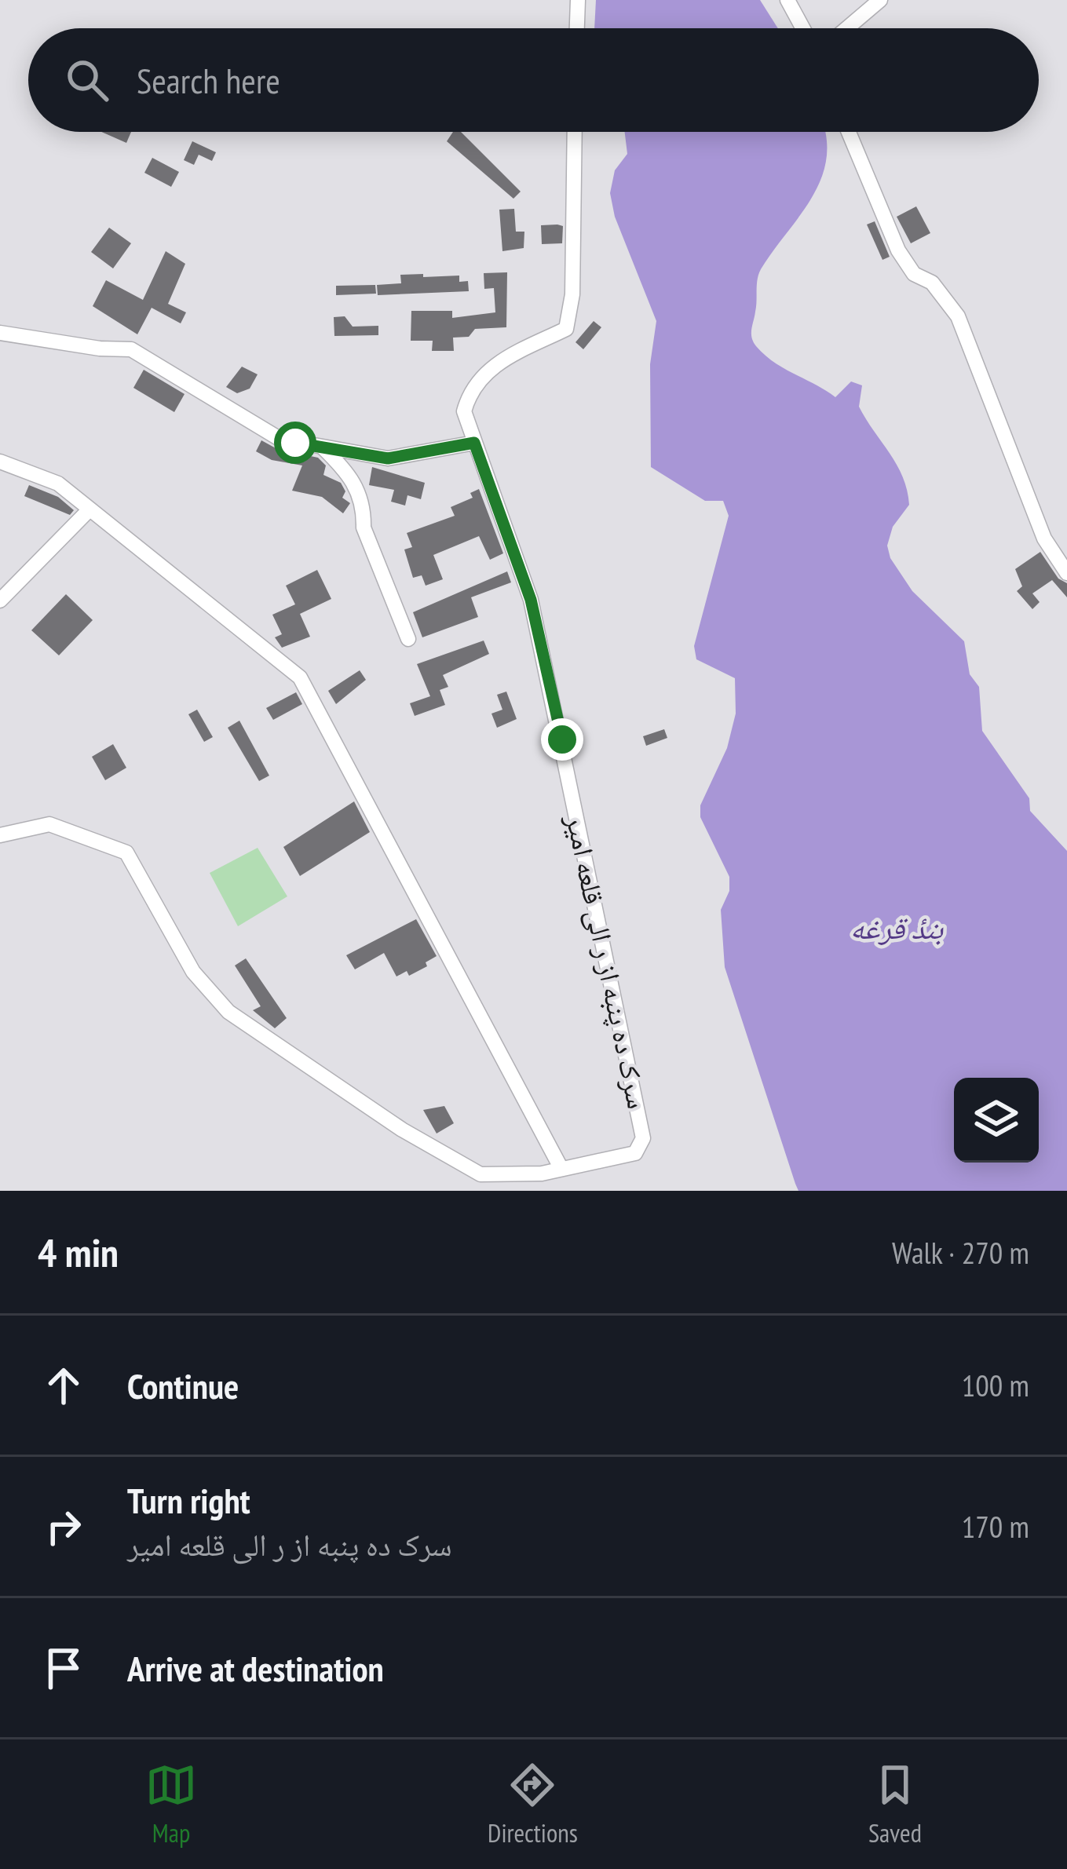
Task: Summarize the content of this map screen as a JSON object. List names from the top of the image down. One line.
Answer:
{"streets":{"street":["سرک ده پنبه از ر الی قلعه امیر"]},"water":["بندٔ قرغه"],"page":{"search":"Search here","heading":["4 min","Walk · 270 m"],"list":[["Continue","100 m"],["Turn right","سرک ده پنبه از ر الی قلعه امیر","170 m"],"Arrive at destination"],"nav":["Map","Directions","Saved"]}}
